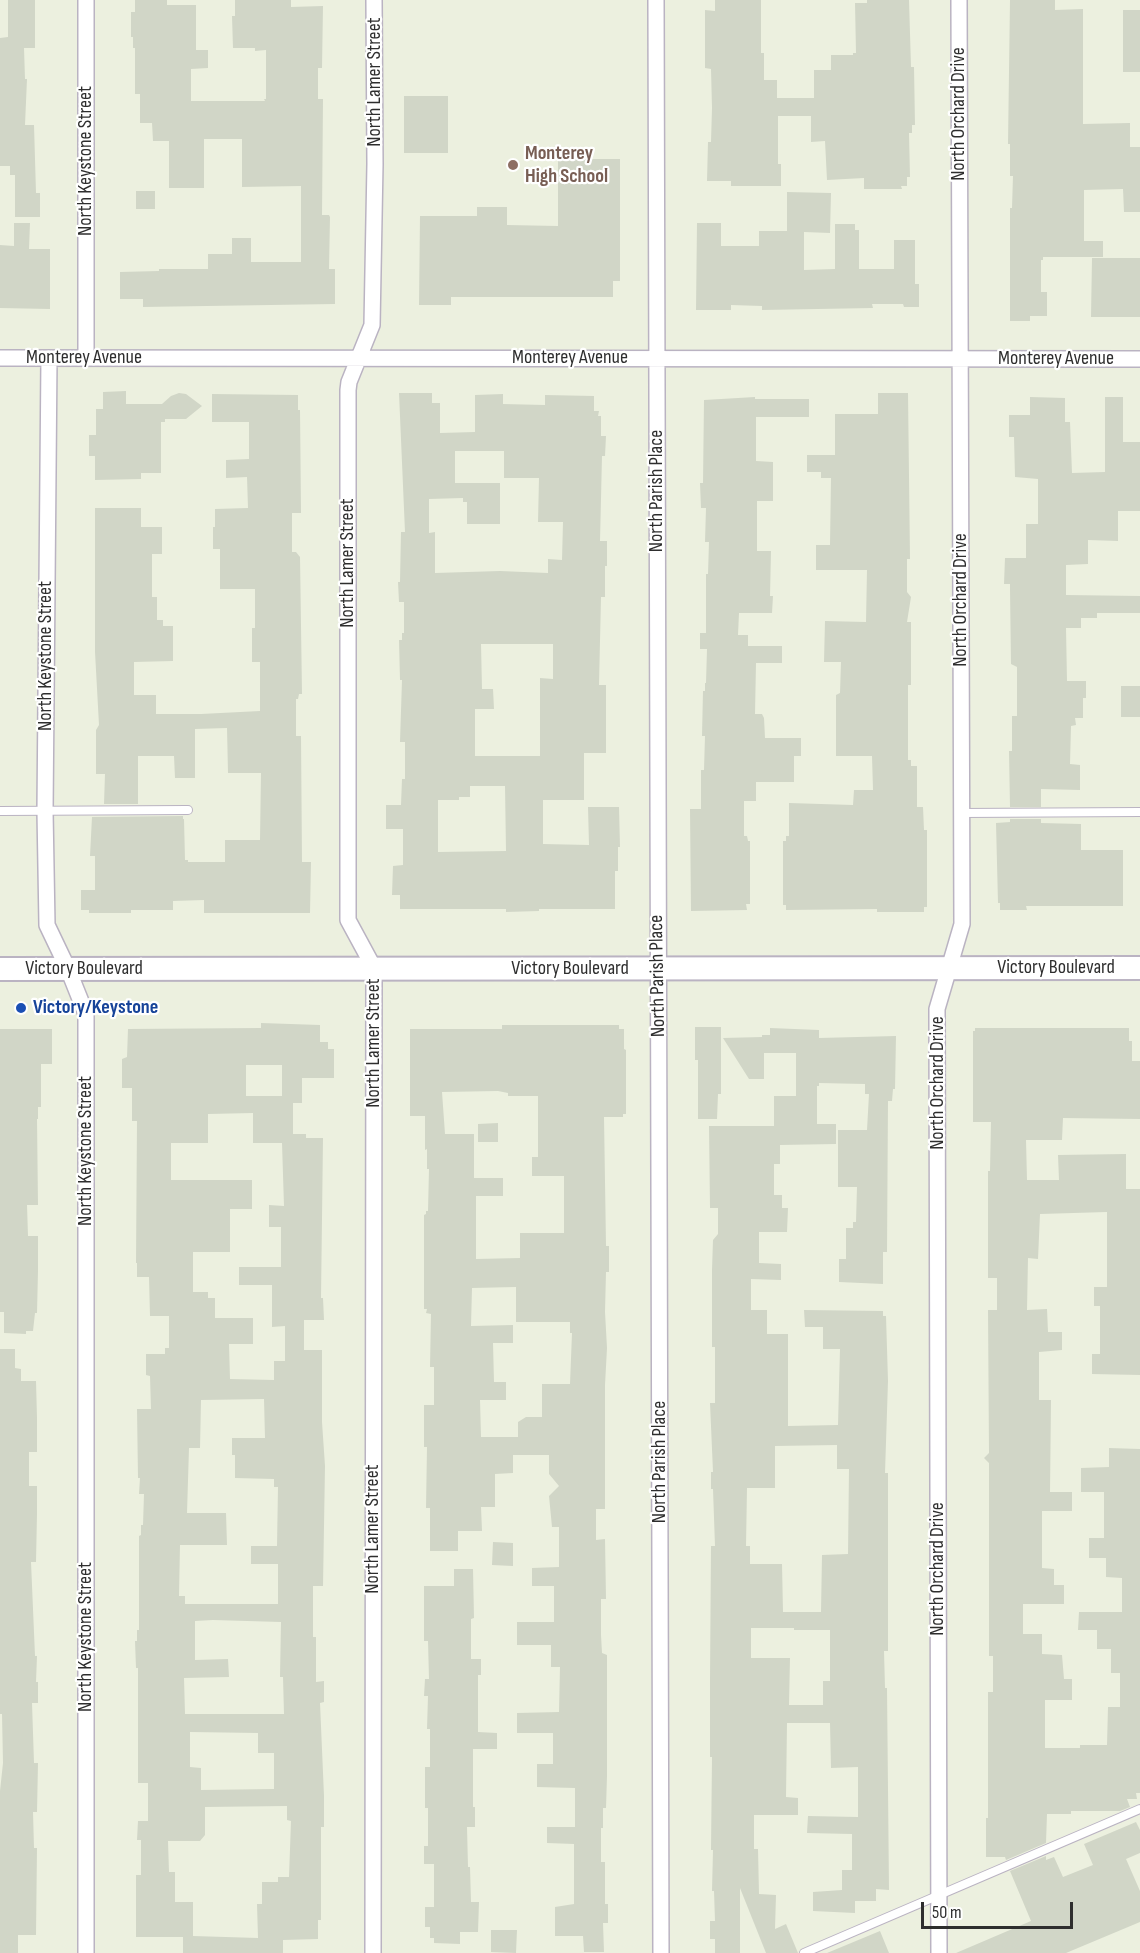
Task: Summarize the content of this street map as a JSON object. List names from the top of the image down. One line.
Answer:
{"streets":{"main road":["Victory Boulevard"],"street":["North Lamer Street","North Orchard Drive","North Keystone Street","Monterey Avenue","North Parish Place"]},"crossings":[["North Lamer Street","Monterey Avenue"],["North Lamer Street","Victory Boulevard"],["North Orchard Drive","Monterey Avenue"],["North Orchard Drive","Victory Boulevard"],["North Keystone Street","Monterey Avenue"],["North Keystone Street","Victory Boulevard"],["Monterey Avenue","North Parish Place"],["North Parish Place","Victory Boulevard"]],"places":["Monterey High School","Victory/Keystone"],"scale_bar":"50 m"}
